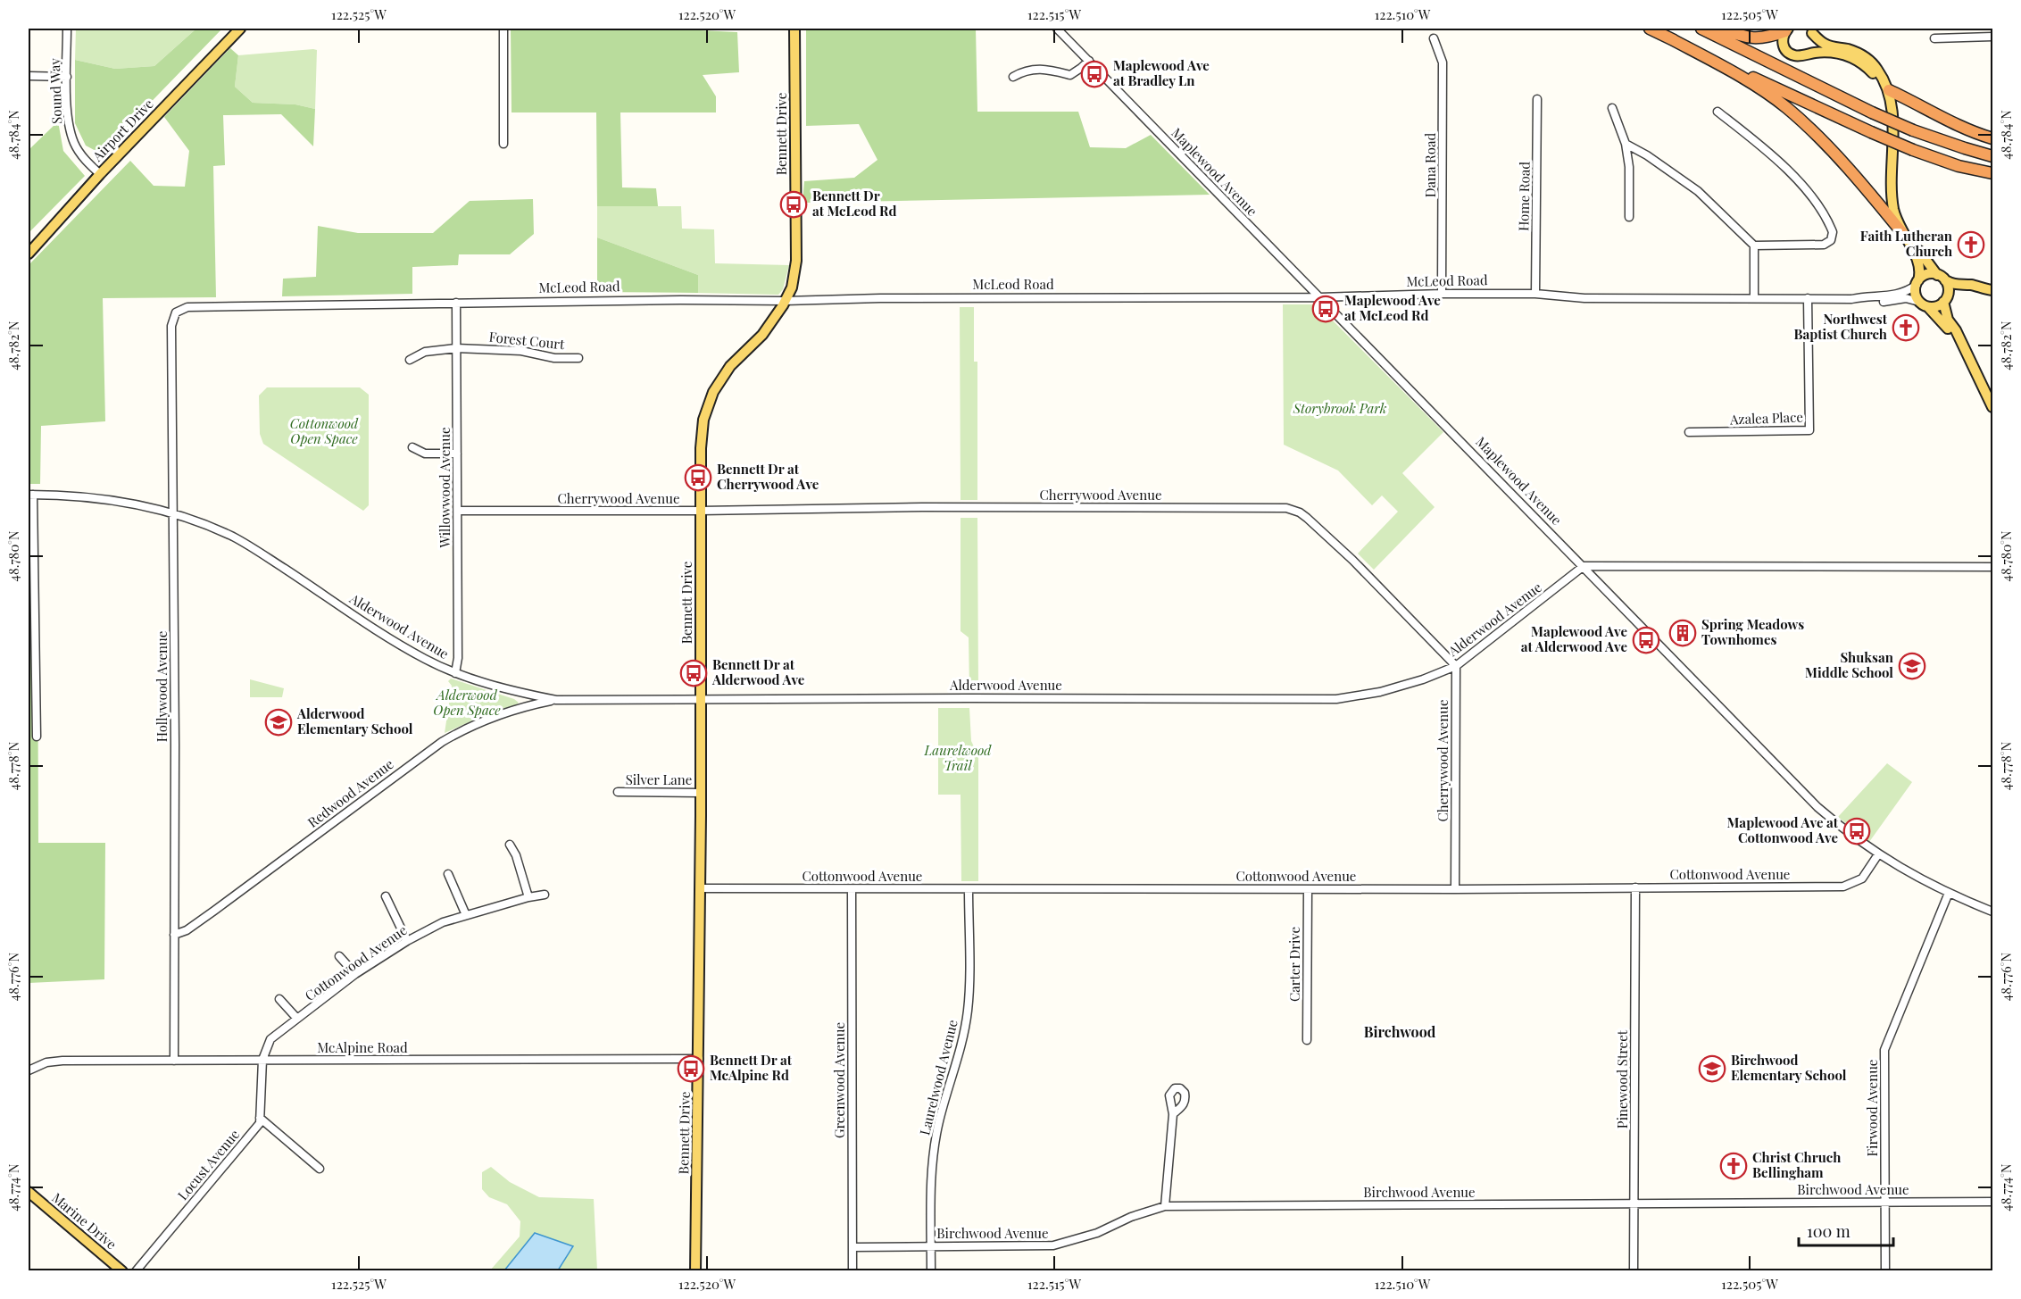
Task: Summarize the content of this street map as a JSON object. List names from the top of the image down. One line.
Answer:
{"streets":{"main road":["Airport Drive","Bennett Drive","Marine Drive"],"street":["Sound Way","Dana Road","Maplewood Avenue","Home Road","McLeod Road","Forest Court","Azalea Place","Willowwood Avenue","Cherrywood Avenue","Alderwood Avenue","Hollywood Avenue","Silver Lane","Redwood Avenue","Cottonwood Avenue","Carter Drive","McAlpine Road","Laurelwood Avenue","Pinewood Street","Greenwood Avenue","Firwood Avenue","Locust Avenue","Birchwood Avenue"]},"crossings":[["Sound Way","Airport Drive"],["Bennett Drive","McLeod Road"],["Bennett Drive","Cherrywood Avenue"],["Bennett Drive","Alderwood Avenue"],["Bennett Drive","Silver Lane"],["Bennett Drive","Cottonwood Avenue"],["Bennett Drive","McAlpine Road"],["Dana Road","McLeod Road"],["Maplewood Avenue","McLeod Road"],["Maplewood Avenue","Alderwood Avenue"],["Maplewood Avenue","Cottonwood Avenue"],["Maplewood Avenue","Firwood Avenue"],["Home Road","McLeod Road"],["McLeod Road","Azalea Place"],["McLeod Road","Willowwood Avenue"],["McLeod Road","Hollywood Avenue"],["Forest Court","Willowwood Avenue"],["Willowwood Avenue","Cherrywood Avenue"],["Willowwood Avenue","Alderwood Avenue"],["Cherrywood Avenue","Alderwood Avenue"],["Cherrywood Avenue","Cottonwood Avenue"],["Alderwood Avenue","Hollywood Avenue"],["Alderwood Avenue","Redwood Avenue"],["Hollywood Avenue","Redwood Avenue"],["Hollywood Avenue","McAlpine Road"],["Cottonwood Avenue","Carter Drive"],["Cottonwood Avenue","McAlpine Road"],["Cottonwood Avenue","Laurelwood Avenue"],["Cottonwood Avenue","Pinewood Street"],["Cottonwood Avenue","Greenwood Avenue"],["Laurelwood Avenue","Birchwood Avenue"],["Pinewood Street","Birchwood Avenue"],["Greenwood Avenue","Birchwood Avenue"],["Firwood Avenue","Birchwood Avenue"]],"districts":["Birchwood"],"parks":["Storybrook Park","Cottonwood Open Space","Alderwood Open Space","Laurelwood Trail"],"places":{"bus stop":["Maplewood Ave at Bradley Ln","Bennett Dr at McLeod Rd","Maplewood Ave at McLeod Rd","Bennett Dr at Cherrywood Ave","Maplewood Ave at Alderwood Ave","Bennett Dr at Alderwood Ave","Maplewood Ave at Cottonwood Ave","Bennett Dr at McAlpine Rd"],"church":["Faith Lutheran Church","Northwest Baptist Church","Christ Chruch Bellingham"],"building":["Spring Meadows Townhomes"],"school or university":["Shuksan Middle School","Alderwood Elementary School","Birchwood Elementary School"]},"scale_bar":"100 m","coordinates":["122.525°W","122.520°W","122.515°W","122.510°W","122.505°W","48.784°N","48.782°N","48.780°N","48.778°N","48.776°N","48.774°N"]}
